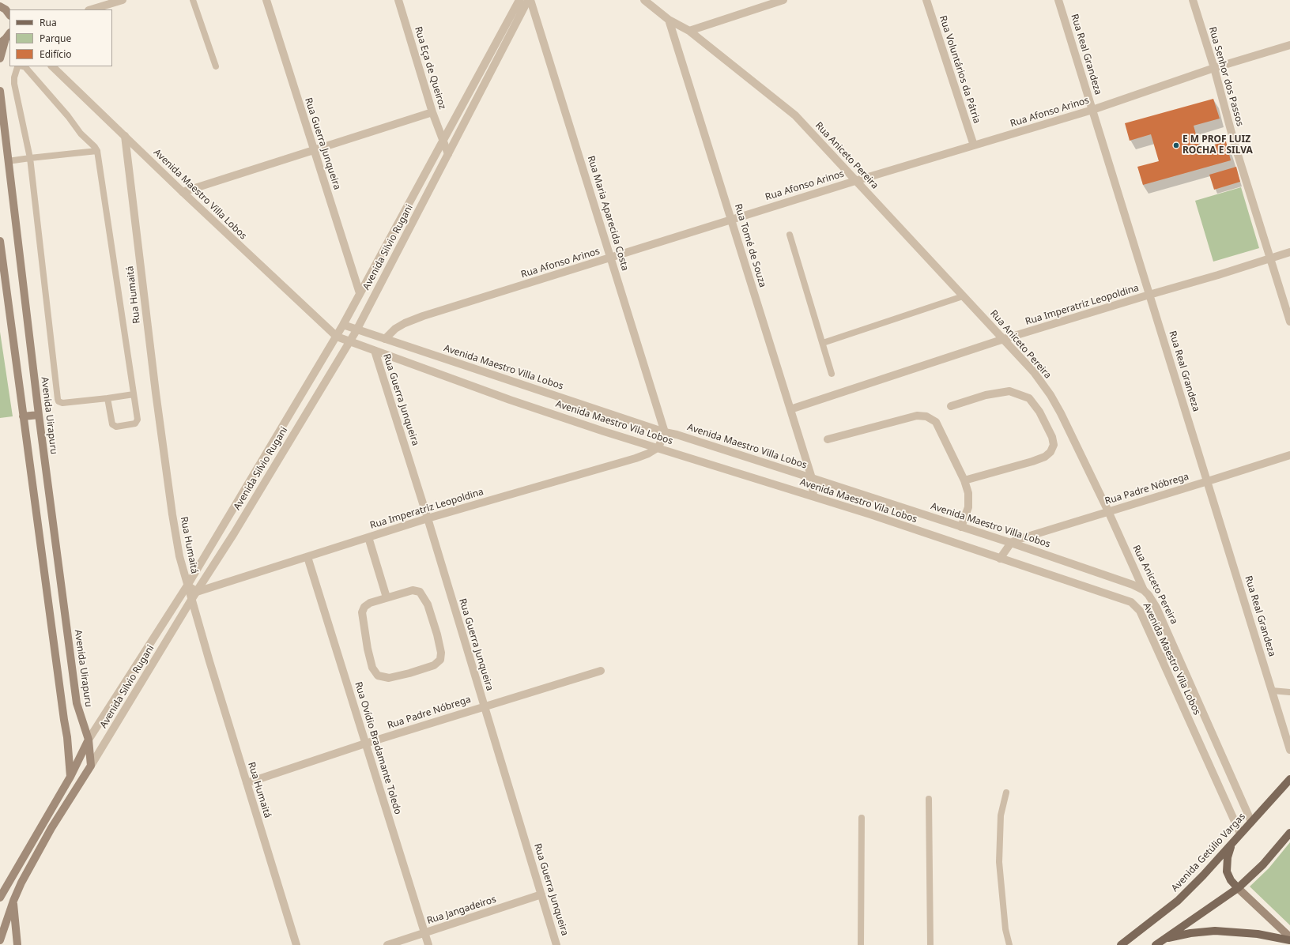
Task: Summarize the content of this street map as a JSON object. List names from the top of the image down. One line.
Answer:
{"streets":{"main road":["Avenida Silvio Rugani","Avenida Uirapuru","Avenida Getúlio Vargas"],"street":["Rua Real Grandeza","Rua Eça de Queiroz","Rua Voluntários da Pátria","Rua Senhor dos Passos","Rua Afonso Arinos","Rua Guerra Junqueira","Rua Aniceto Pereira","Avenida Maestro Villa Lobos","Rua Maria Aparecida Costa","Rua Tomé de Souza","Rua Humaitá","Rua Imperatriz Leopoldina","Avenida Maestro Vila Lobos","Rua Padre Nóbrega","Rua Ovídio Bradamante Toledo","Rua Jangadeiros"]},"crossings":[["Rua Real Grandeza","Rua Afonso Arinos"],["Rua Real Grandeza","Rua Imperatriz Leopoldina"],["Rua Real Grandeza","Rua Padre Nóbrega"],["Rua Eça de Queiroz","Avenida Silvio Rugani"],["Rua Voluntários da Pátria","Rua Afonso Arinos"],["Rua Senhor dos Passos","Rua Afonso Arinos"],["Rua Senhor dos Passos","Rua Imperatriz Leopoldina"],["Rua Afonso Arinos","Rua Aniceto Pereira"],["Rua Afonso Arinos","Avenida Maestro Villa Lobos"],["Rua Afonso Arinos","Rua Maria Aparecida Costa"],["Rua Afonso Arinos","Rua Tomé de Souza"],["Rua Guerra Junqueira","Avenida Silvio Rugani"],["Rua Guerra Junqueira","Rua Imperatriz Leopoldina"],["Rua Guerra Junqueira","Avenida Maestro Vila Lobos"],["Rua Guerra Junqueira","Rua Padre Nóbrega"],["Rua Guerra Junqueira","Rua Jangadeiros"],["Rua Aniceto Pereira","Avenida Maestro Villa Lobos"],["Rua Aniceto Pereira","Rua Tomé de Souza"],["Rua Aniceto Pereira","Rua Imperatriz Leopoldina"],["Rua Aniceto Pereira","Rua Padre Nóbrega"],["Rua Aniceto Pereira","Avenida Getúlio Vargas"],["Avenida Maestro Villa Lobos","Rua Maria Aparecida Costa"],["Avenida Maestro Villa Lobos","Rua Tomé de Souza"],["Avenida Maestro Villa Lobos","Avenida Silvio Rugani"],["Avenida Maestro Villa Lobos","Rua Humaitá"],["Avenida Maestro Villa Lobos","Avenida Maestro Vila Lobos"],["Avenida Maestro Villa Lobos","Rua Padre Nóbrega"],["Rua Tomé de Souza","Rua Imperatriz Leopoldina"],["Rua Tomé de Souza","Avenida Maestro Vila Lobos"],["Avenida Silvio Rugani","Rua Humaitá"],["Avenida Silvio Rugani","Rua Imperatriz Leopoldina"],["Avenida Silvio Rugani","Avenida Uirapuru"],["Avenida Silvio Rugani","Avenida Maestro Vila Lobos"],["Rua Humaitá","Rua Padre Nóbrega"],["Rua Imperatriz Leopoldina","Avenida Maestro Vila Lobos"],["Rua Imperatriz Leopoldina","Rua Ovídio Bradamante Toledo"],["Avenida Maestro Vila Lobos","Avenida Getúlio Vargas"],["Rua Padre Nóbrega","Rua Ovídio Bradamante Toledo"],["Rua Ovídio Bradamante Toledo","Rua Jangadeiros"]],"places":["E M PROF LUIZ ROCHA E SILVA"],"legend":["Rua","Parque","Edifício"]}
